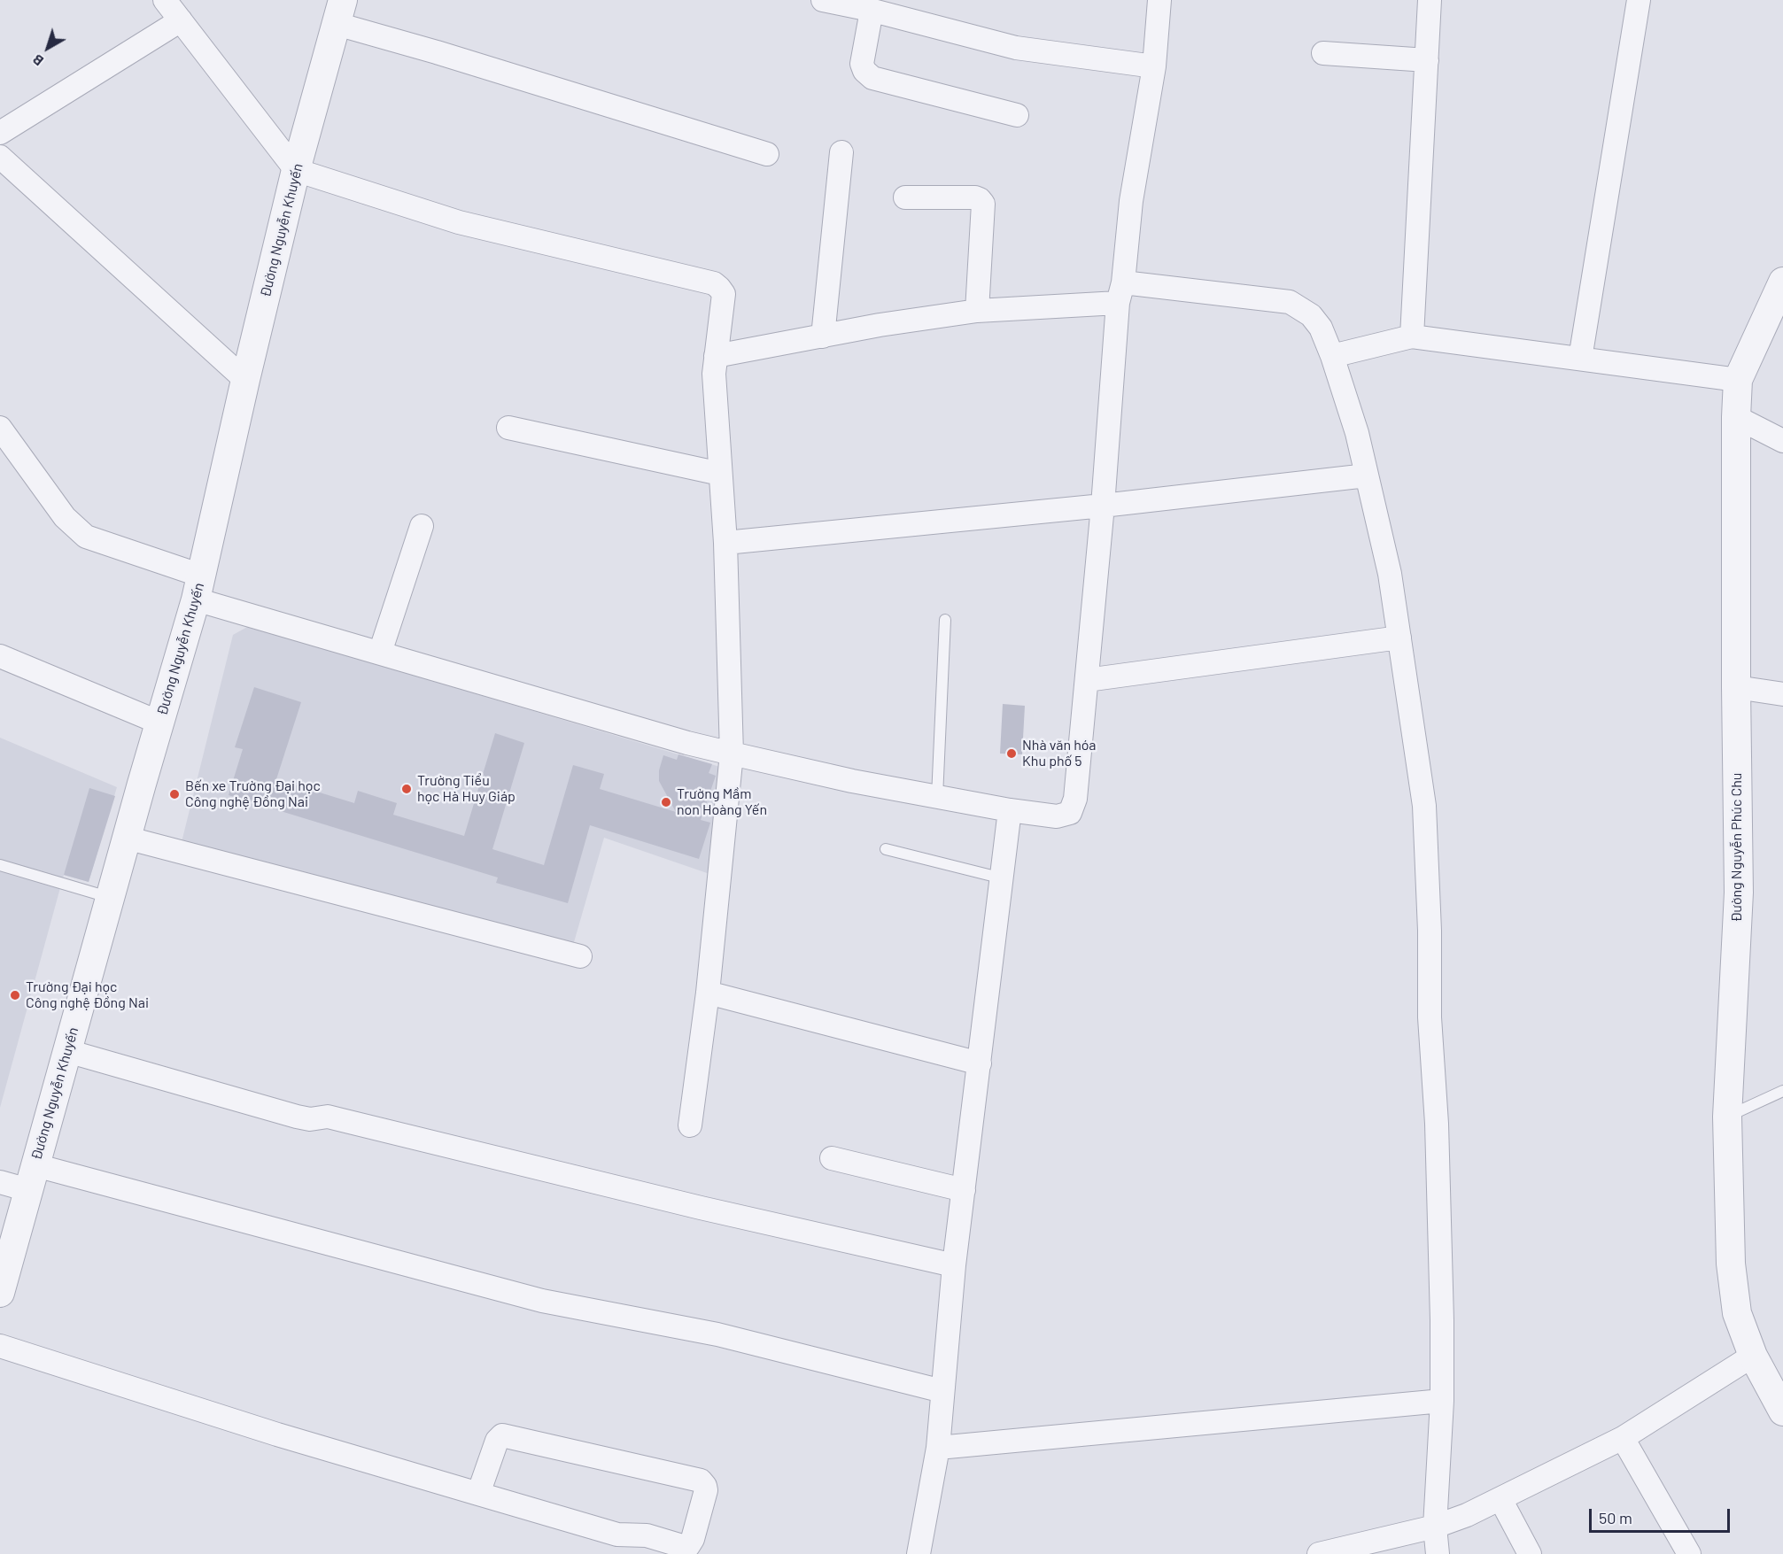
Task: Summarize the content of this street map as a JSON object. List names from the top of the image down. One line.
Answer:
{"streets":{"street":["Đường Nguyễn Khuyến","Đường Nguyễn Phúc Chu"]},"places":["Nhà văn hóa Khu phố 5","Trường Tiểu học Hà Huy Giáp","Bến xe Trường Đại học Công nghệ Đồng Nai","Trường Mầm non Hoàng Yến","Trường Đại học Công nghệ Đồng Nai"],"scale_bar":"50 m","north":"bottom left"}
